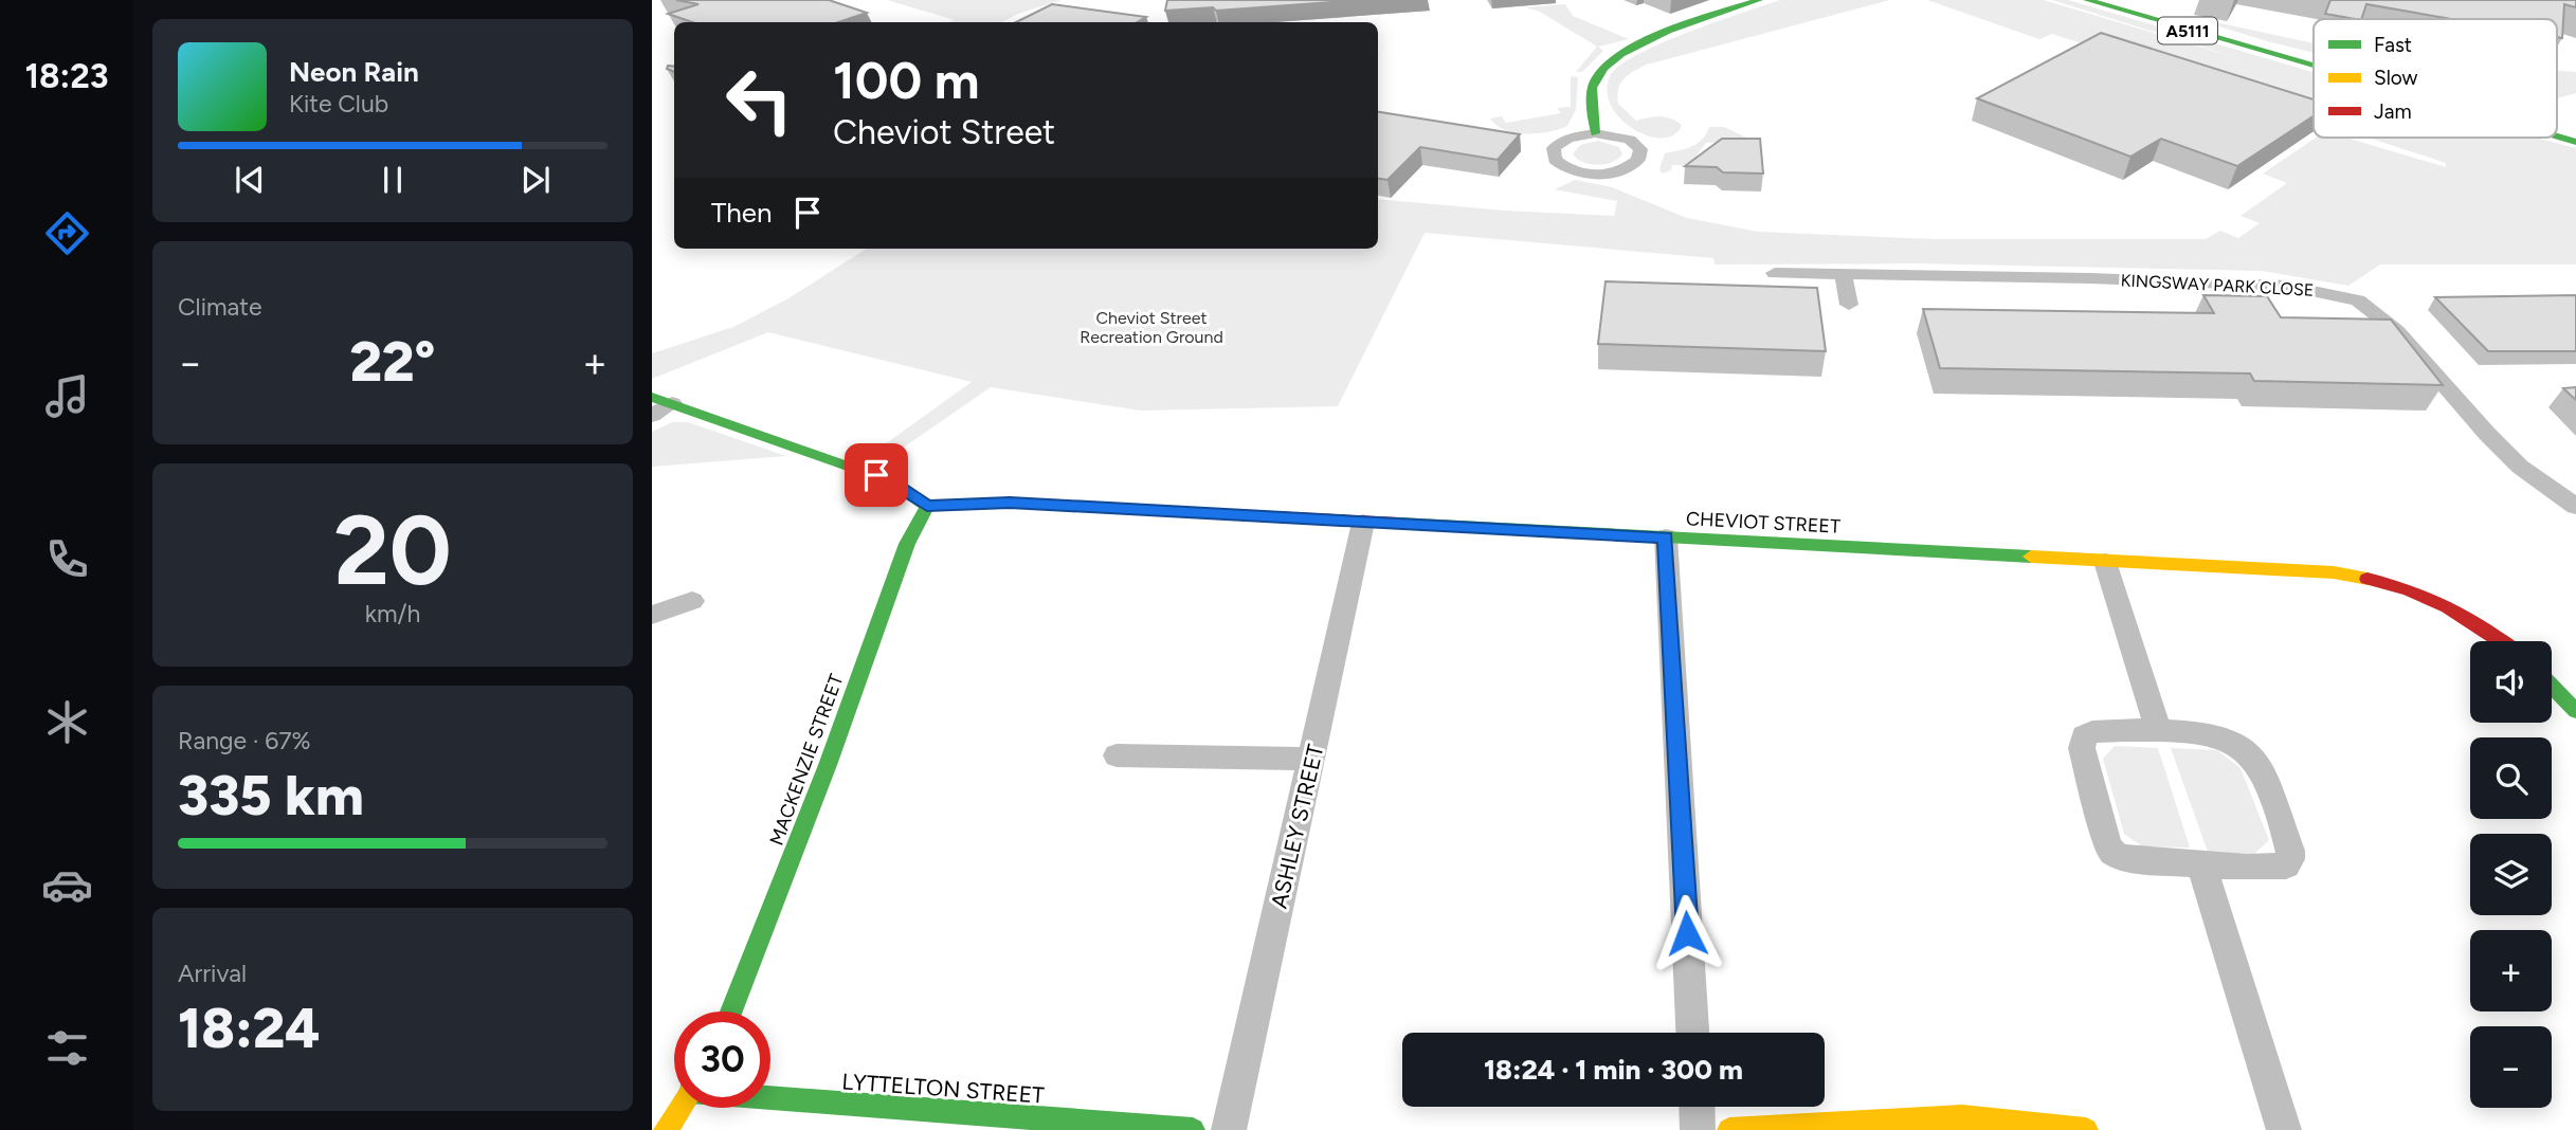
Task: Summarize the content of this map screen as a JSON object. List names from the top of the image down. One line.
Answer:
{"streets":{"main road":["A5111","CHEVIOT STREET","MACKENZIE STREET","LYTTELTON STREET"],"street":["KINGSWAY PARK CLOSE","ASHLEY STREET"]},"crossings":[["CHEVIOT STREET","MACKENZIE STREET"],["CHEVIOT STREET","ASHLEY STREET"]],"parks":["Cheviot Street Recreation Ground"],"legend":["Fast","Slow","Jam"],"page":{"tabs":"18:23","turn":["100 m","Cheviot Street"],"song":["Neon Rain","Kite Club"],"then":"Then","tile":["Climate",["20","km/h"],["Range · 67%","335 km"],["Arrival","18:24"]],"heat":["−","22°","+"],"map_buttons":["+","−"],"limit":"30","trip":"18:24 · 1 min · 300 m"}}
